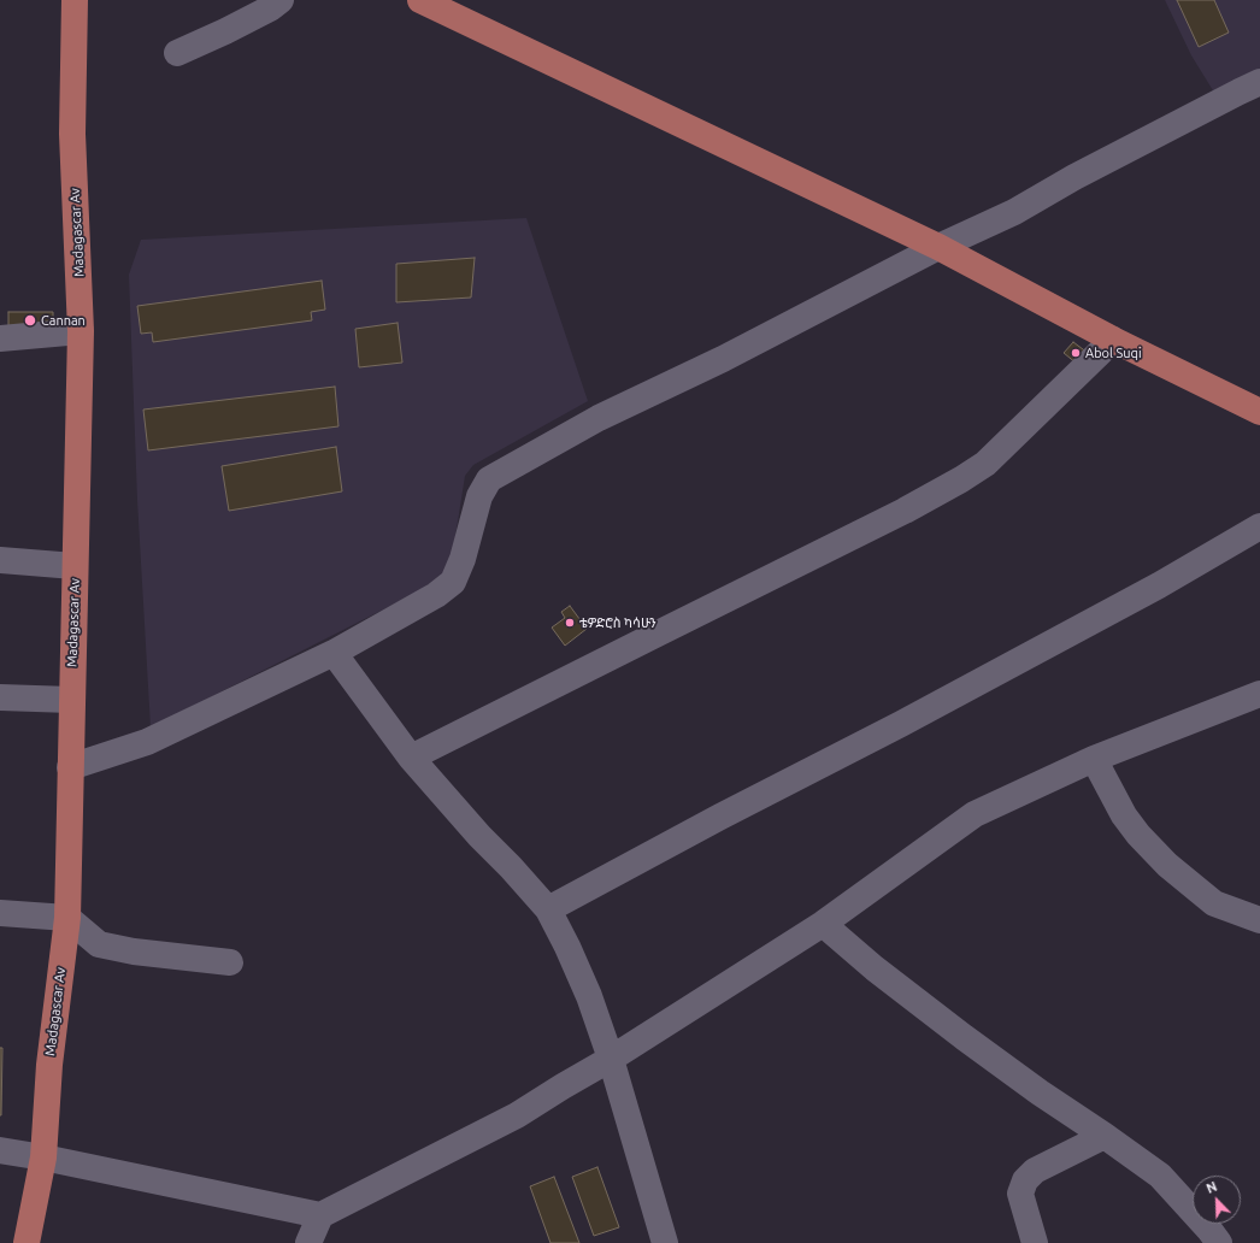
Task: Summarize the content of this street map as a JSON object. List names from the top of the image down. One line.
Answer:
{"streets":{"main road":["Madagascar Av"]},"places":["Cannan","Abol Suqi","ቴዎድሮስ ካሳሁን"],"north":"top left"}
